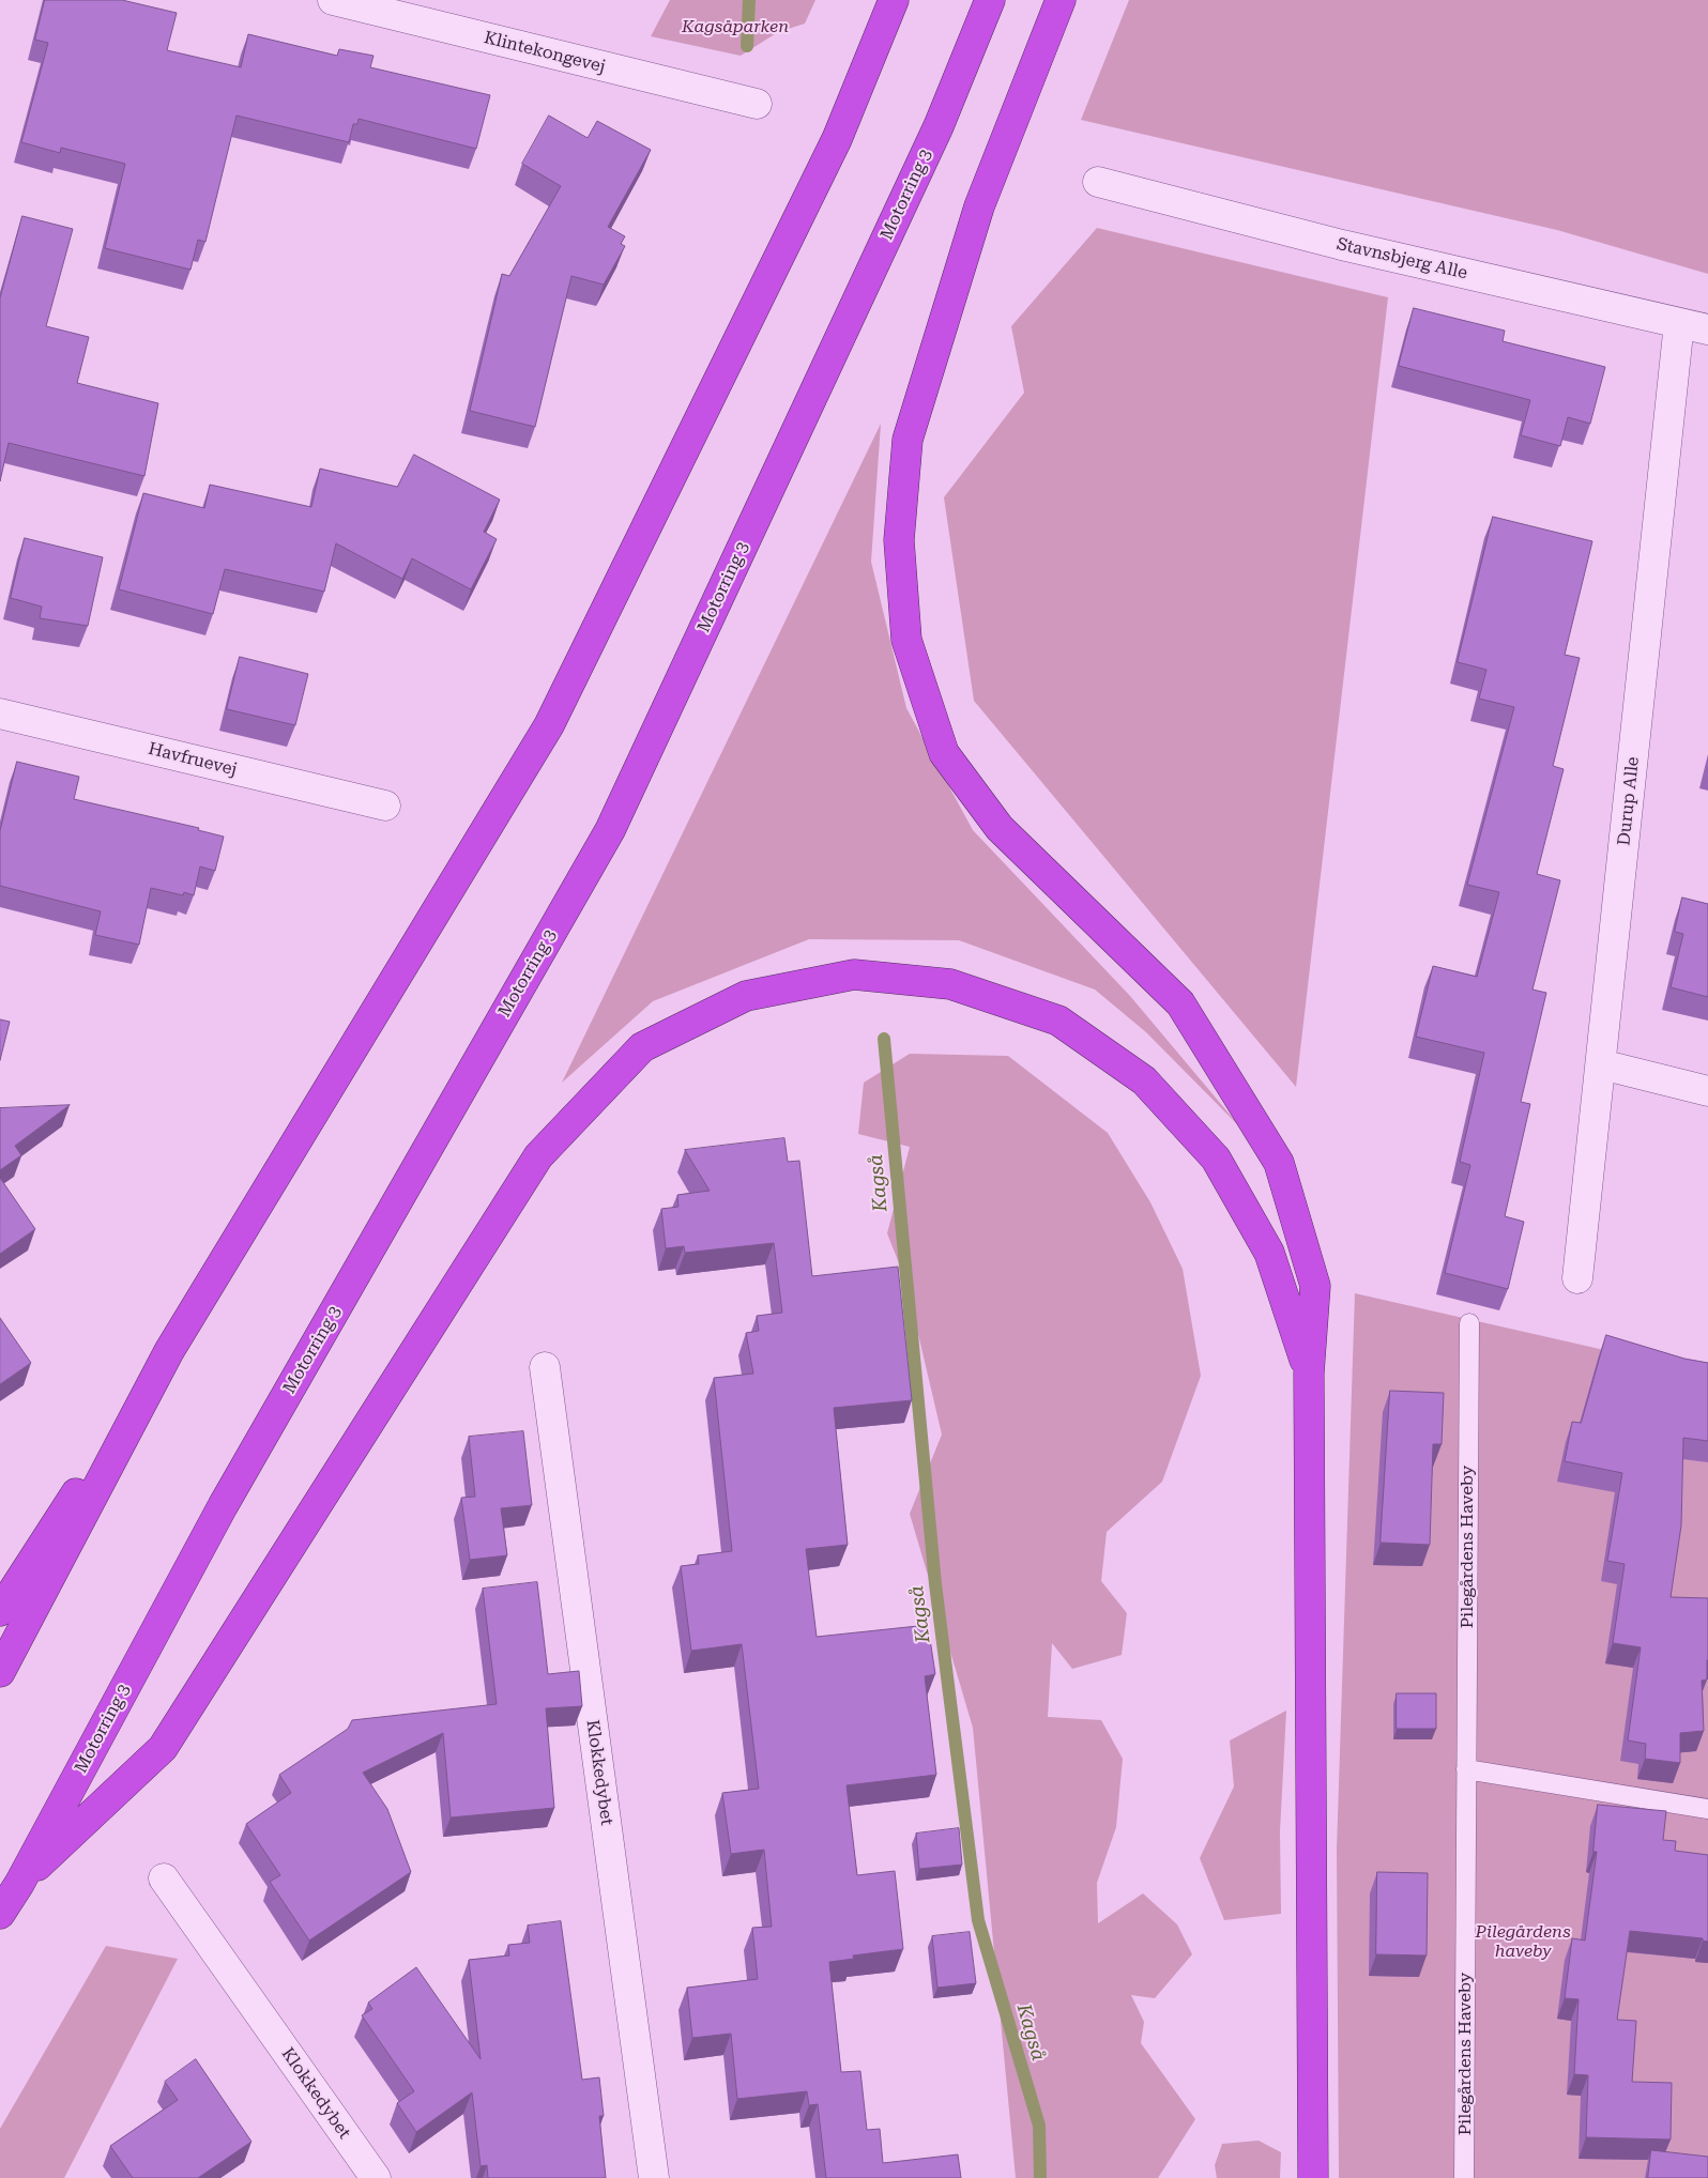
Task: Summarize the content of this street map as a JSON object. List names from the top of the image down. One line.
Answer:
{"streets":{"highway":["Motorring 3"],"street":["Klintekongevej","Stavnsbjerg Alle","Havfruevej","Durup Alle","Klokkedybet"],"lane":["Pilegårdens Haveby"]},"crossings":[["Stavnsbjerg Alle","Durup Alle"]],"water":["Kagså"],"parks":["Kagsåparken","Pilegårdens haveby"]}
